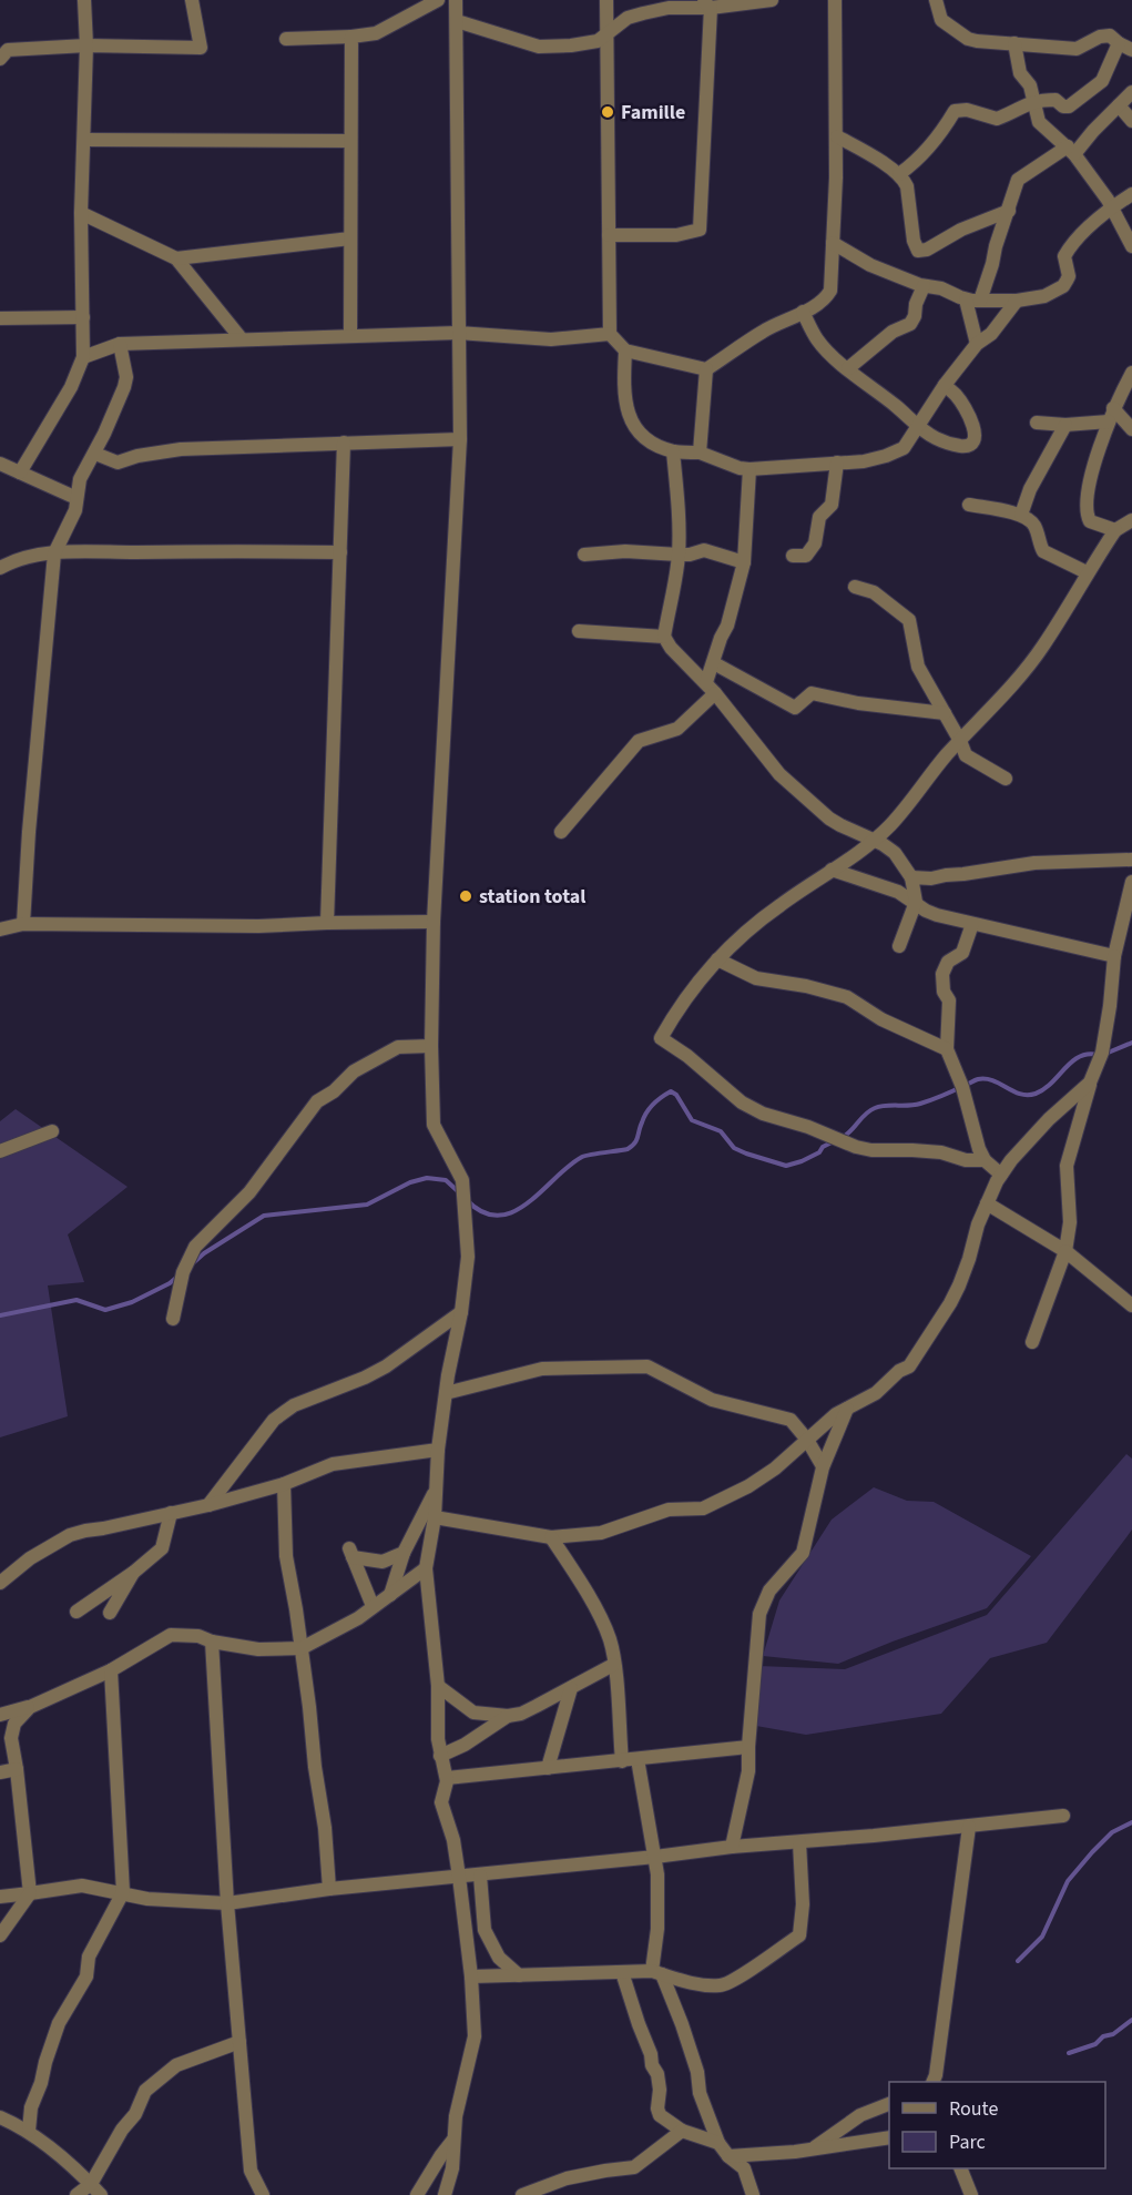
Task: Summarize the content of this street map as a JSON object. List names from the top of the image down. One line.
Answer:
{"places":["Famille","station total"],"legend":["Route","Parc"]}
